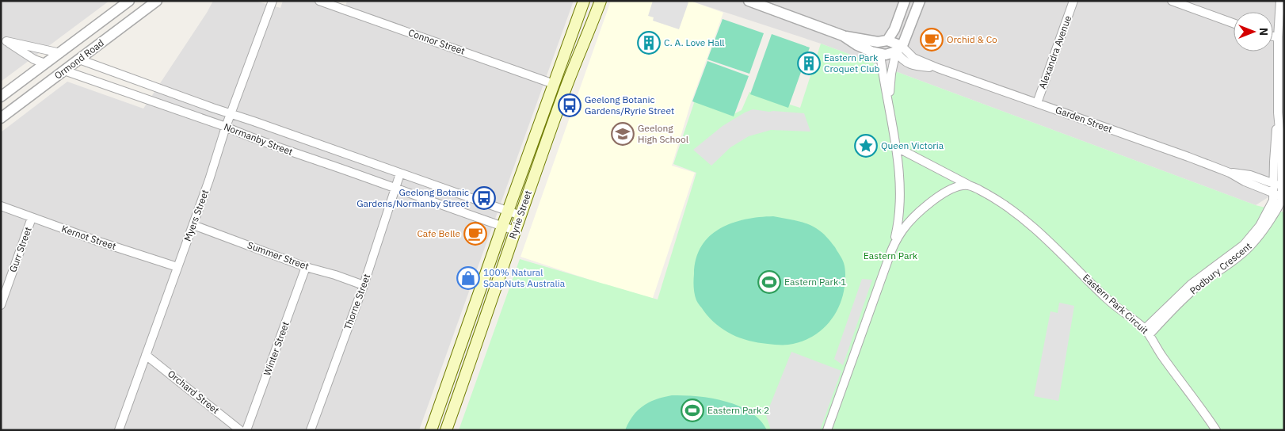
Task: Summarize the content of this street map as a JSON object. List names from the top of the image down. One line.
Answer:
{"streets":{"main road":["Ryrie Street"],"street":["Connor Street","Alexandra Avenue","Ormond Road","Garden Street","Normanby Street","Myers Street","Kernot Street","Gurr Street","Summer Street","Podbury Crescent","Thorne Street","Eastern Park Circuit","Winter Street","Orchard Street"]},"crossings":[["Connor Street","Ryrie Street"],["Alexandra Avenue","Garden Street"],["Ormond Road","Normanby Street"],["Garden Street","Podbury Crescent"],["Normanby Street","Ryrie Street"],["Normanby Street","Myers Street"],["Normanby Street","Thorne Street"],["Myers Street","Kernot Street"],["Myers Street","Summer Street"],["Myers Street","Orchard Street"],["Kernot Street","Gurr Street"],["Summer Street","Thorne Street"],["Summer Street","Winter Street"],["Podbury Crescent","Eastern Park Circuit"]],"parks":["Eastern Park"],"places":{"cafe":["Orchid & Co","Cafe Belle"],"building":["C. A. Love Hall","Eastern Park Croquet Club"],"bus stop":["Geelong Botanic Gardens/Ryrie Street","Geelong Botanic Gardens/Normanby Street"],"school or university":["Geelong High School"],"place":["Queen Victoria"],"shop":["100% Natural SoapNuts Australia"],"sports":["Eastern Park 1","Eastern Park 2"]},"north":"right"}
